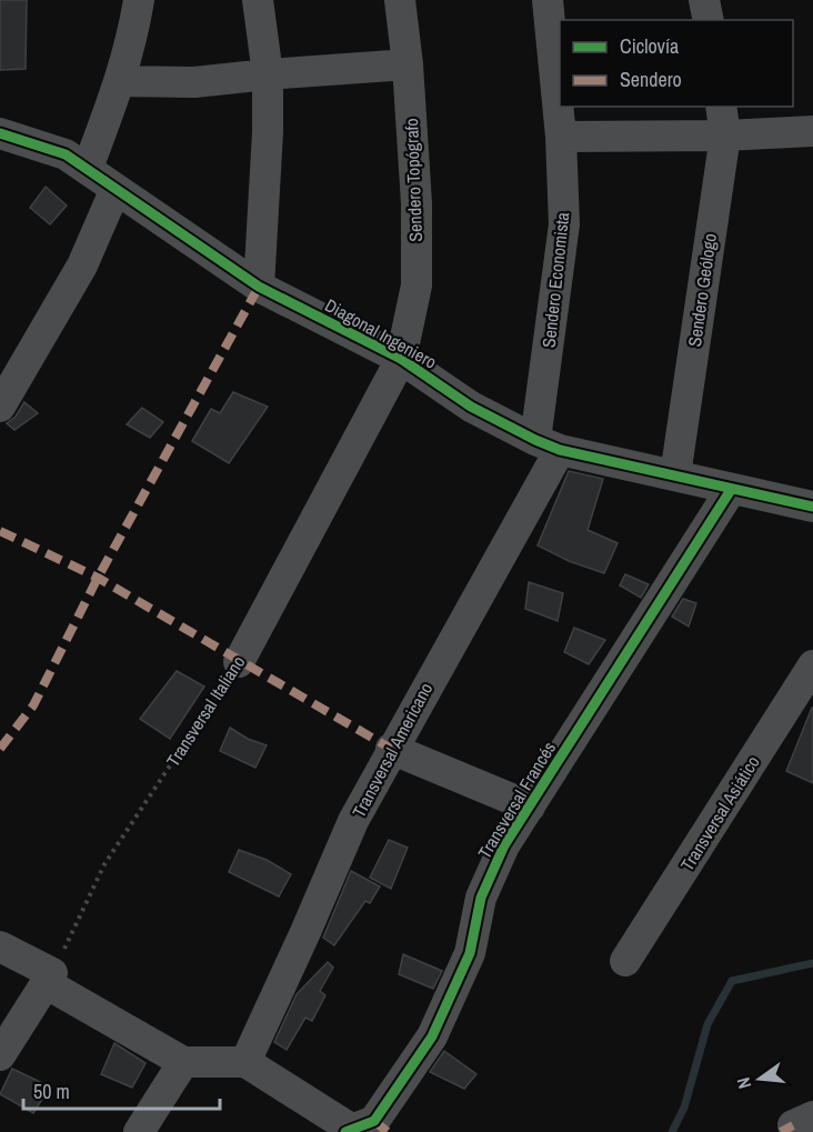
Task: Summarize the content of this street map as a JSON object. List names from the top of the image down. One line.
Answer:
{"streets":{"street":["Sendero Topógrafo","Sendero Economista","Sendero Geólogo","Diagonal Ingeniero","Transversal Italiano","Transversal Americano","Transversal Francés","Transversal Asiático"]},"crossings":[["Sendero Topógrafo","Diagonal Ingeniero"],["Sendero Topógrafo","Transversal Italiano"],["Sendero Economista","Diagonal Ingeniero"],["Sendero Economista","Transversal Americano"],["Sendero Geólogo","Diagonal Ingeniero"],["Diagonal Ingeniero","Transversal Italiano"],["Diagonal Ingeniero","Transversal Americano"],["Diagonal Ingeniero","Transversal Francés"]],"legend":["Ciclovía","Sendero"],"scale_bar":"50 m","north":"left"}
